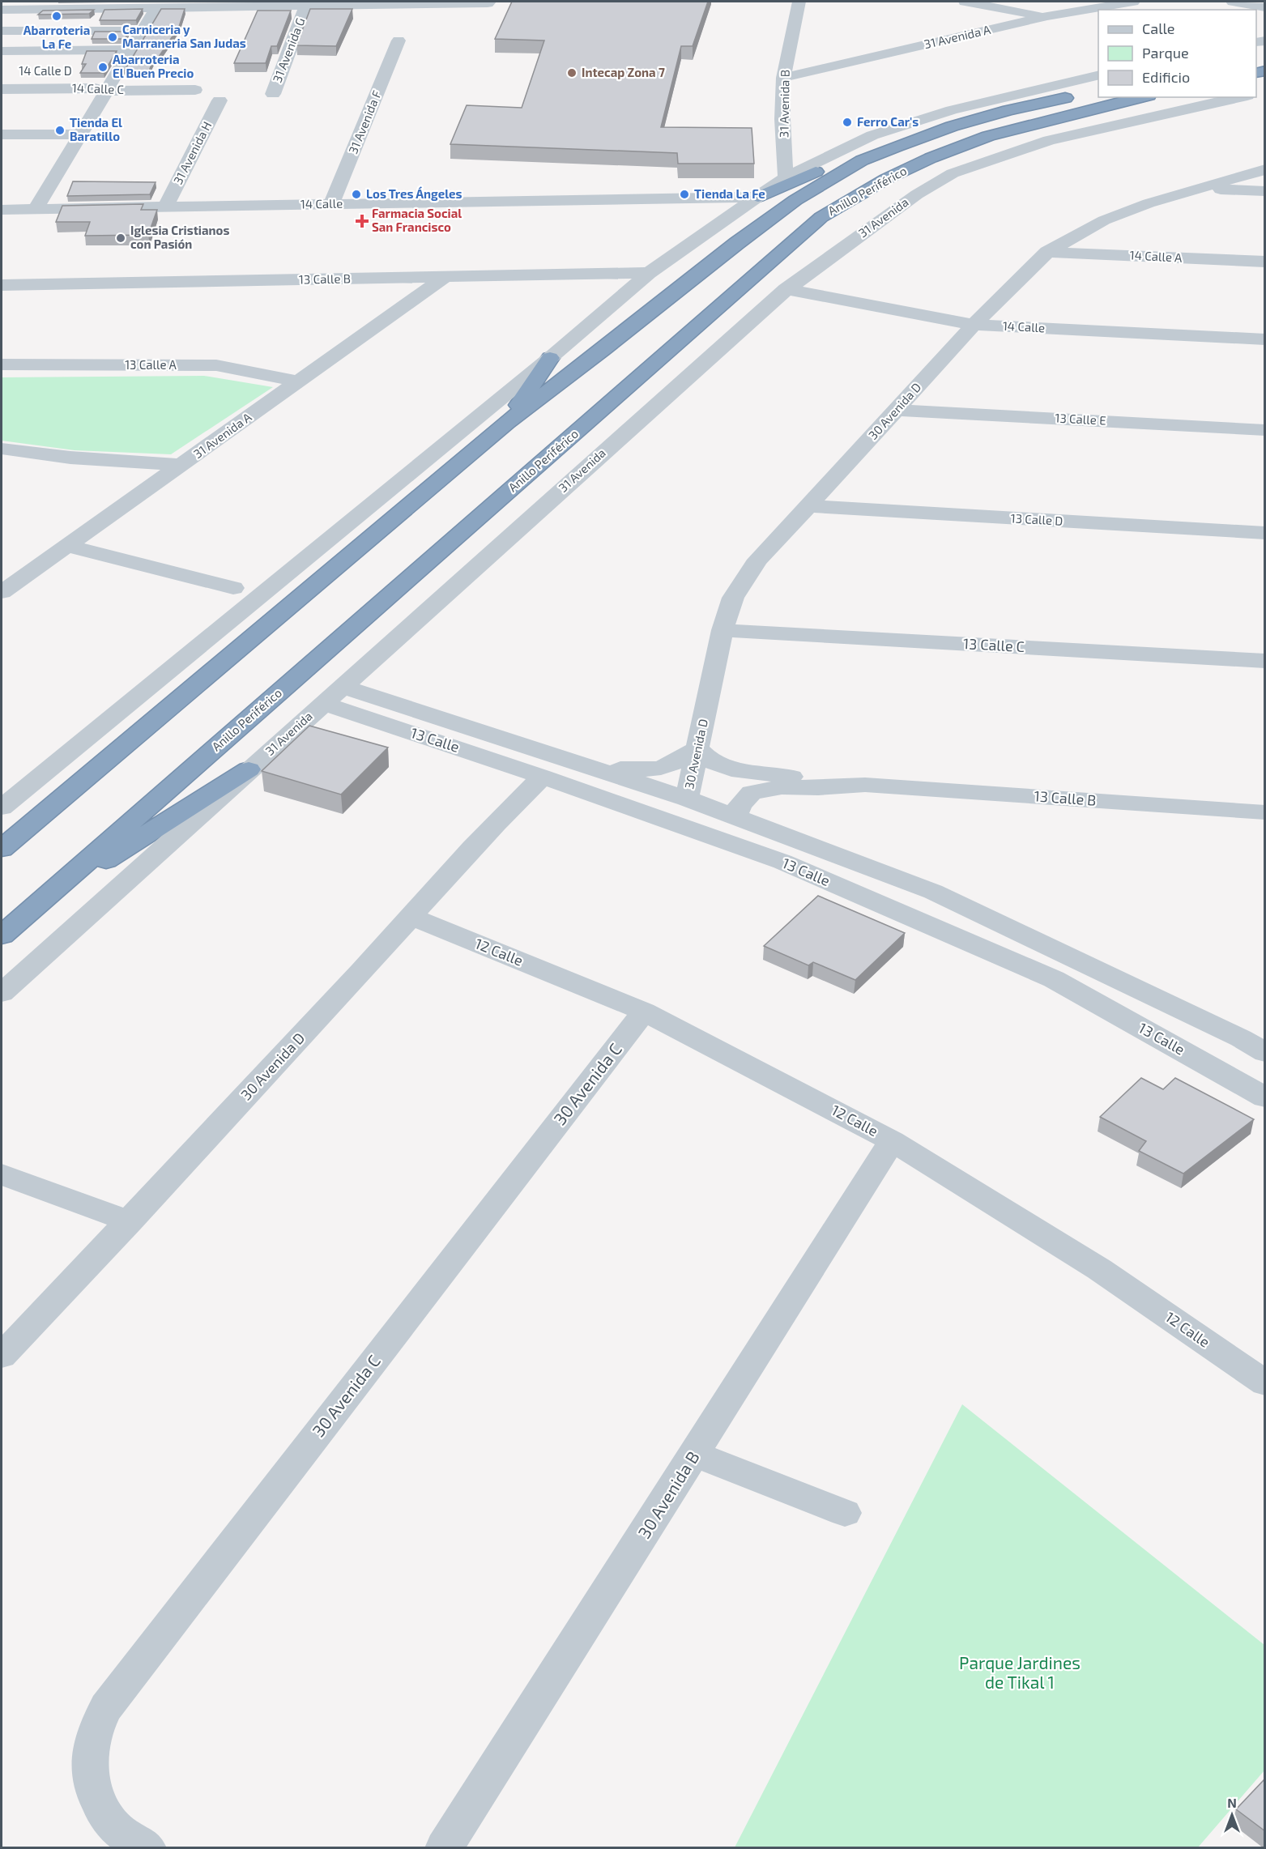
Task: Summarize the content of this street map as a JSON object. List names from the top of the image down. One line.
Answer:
{"streets":{"highway":["Anillo Periférico"],"street":["31 Avenida A","31 Avenida G","14 Calle C","31 Avenida B","31 Avenida F","31 Avenida H","14 Calle","31 Avenida","14 Calle A","13 Calle B","13 Calle A","30 Avenida D","13 Calle E","13 Calle D","13 Calle C","13 Calle","12 Calle","30 Avenida C","30 Avenida B"]},"crossings":[["31 Avenida A","31 Avenida B"],["31 Avenida A","13 Calle B"],["31 Avenida A","13 Calle A"],["31 Avenida F","14 Calle"],["31 Avenida H","14 Calle"],["14 Calle","31 Avenida"],["14 Calle","30 Avenida D"],["31 Avenida","13 Calle"],["14 Calle A","30 Avenida D"],["13 Calle B","30 Avenida D"],["13 Calle B","13 Calle"],["30 Avenida D","13 Calle E"],["30 Avenida D","13 Calle D"],["30 Avenida D","13 Calle C"],["30 Avenida D","13 Calle"],["30 Avenida D","12 Calle"],["12 Calle","30 Avenida C"],["12 Calle","30 Avenida B"]],"parks":["Parque Jardines de Tikal 1"],"places":{"other":["Abarroteria La Fe","Carniceria y Marraneria San Judas","Abarroteria El Buen Precio","Intecap Zona 7","Ferro Car's","Tienda El Baratillo","Los Tres Ángeles","Tienda La Fe","Iglesia Cristianos con Pasión"],"health":["Farmacia Social San Francisco"]},"legend":["Calle","Parque","Edificio"],"north":"top"}
